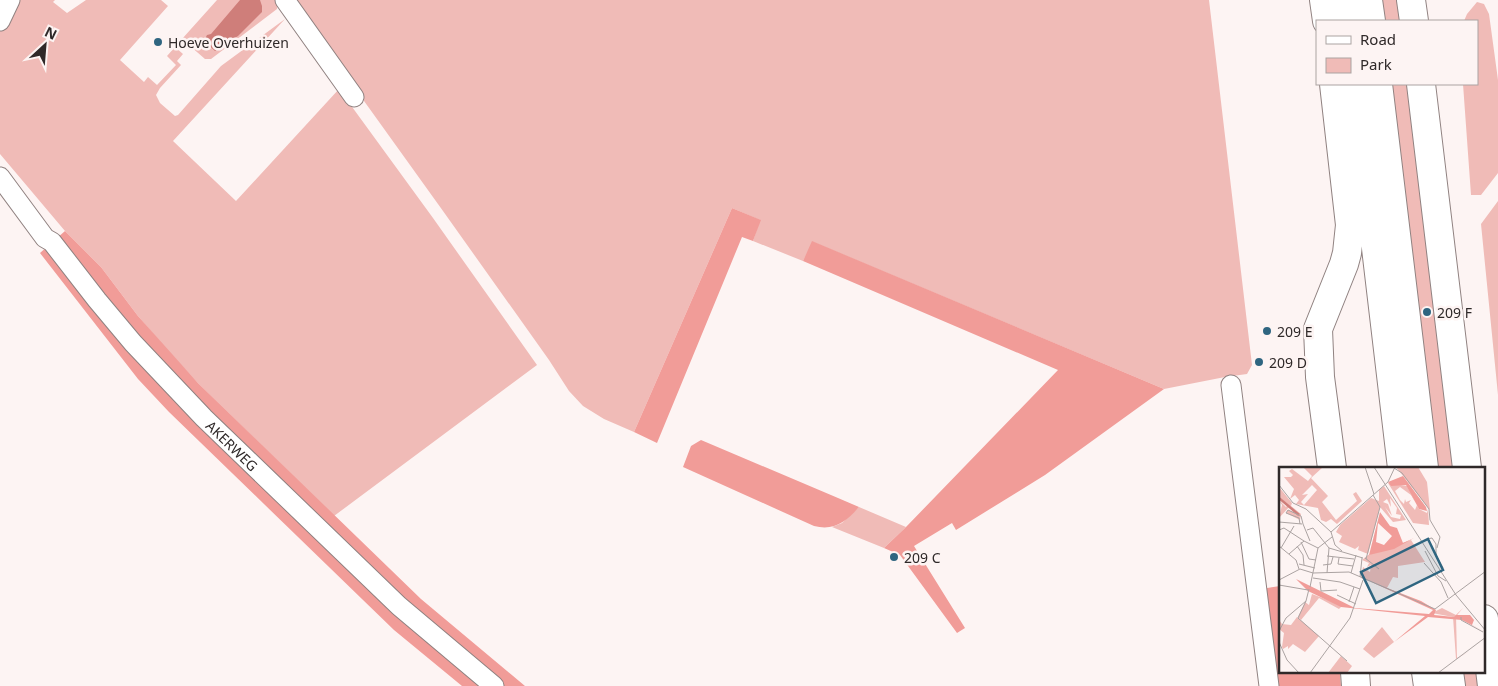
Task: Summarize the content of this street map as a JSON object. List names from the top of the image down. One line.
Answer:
{"streets":{"street":["AKERWEG"]},"places":["Hoeve Overhuizen","209 F","209 E","209 D","209 C"],"legend":["Road","Park"],"north":"top right"}
